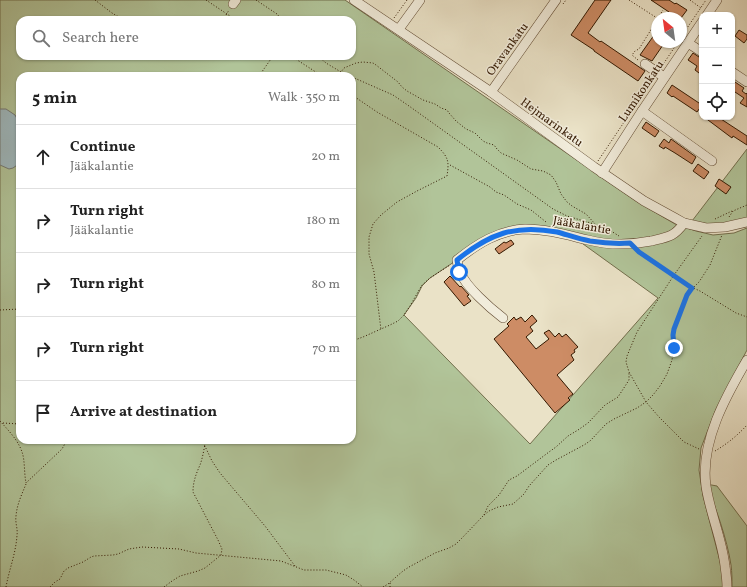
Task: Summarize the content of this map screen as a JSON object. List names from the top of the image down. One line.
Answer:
{"streets":{"street":["Oravankatu","Lumikonkatu","Hejmarinkatu","Jääkalantie"]},"crossings":[["Oravankatu","Hejmarinkatu"],["Lumikonkatu","Hejmarinkatu"],["Hejmarinkatu","Jääkalantie"]],"north":"top left","page":{"map_buttons":["+","−"],"search":"Search here","heading":["5 min","Walk · 350 m"],"list":[["Continue","Jääkalantie","20 m"],["Turn right","Jääkalantie","180 m"],["Turn right","80 m"],["Turn right","70 m"],"Arrive at destination"]}}
